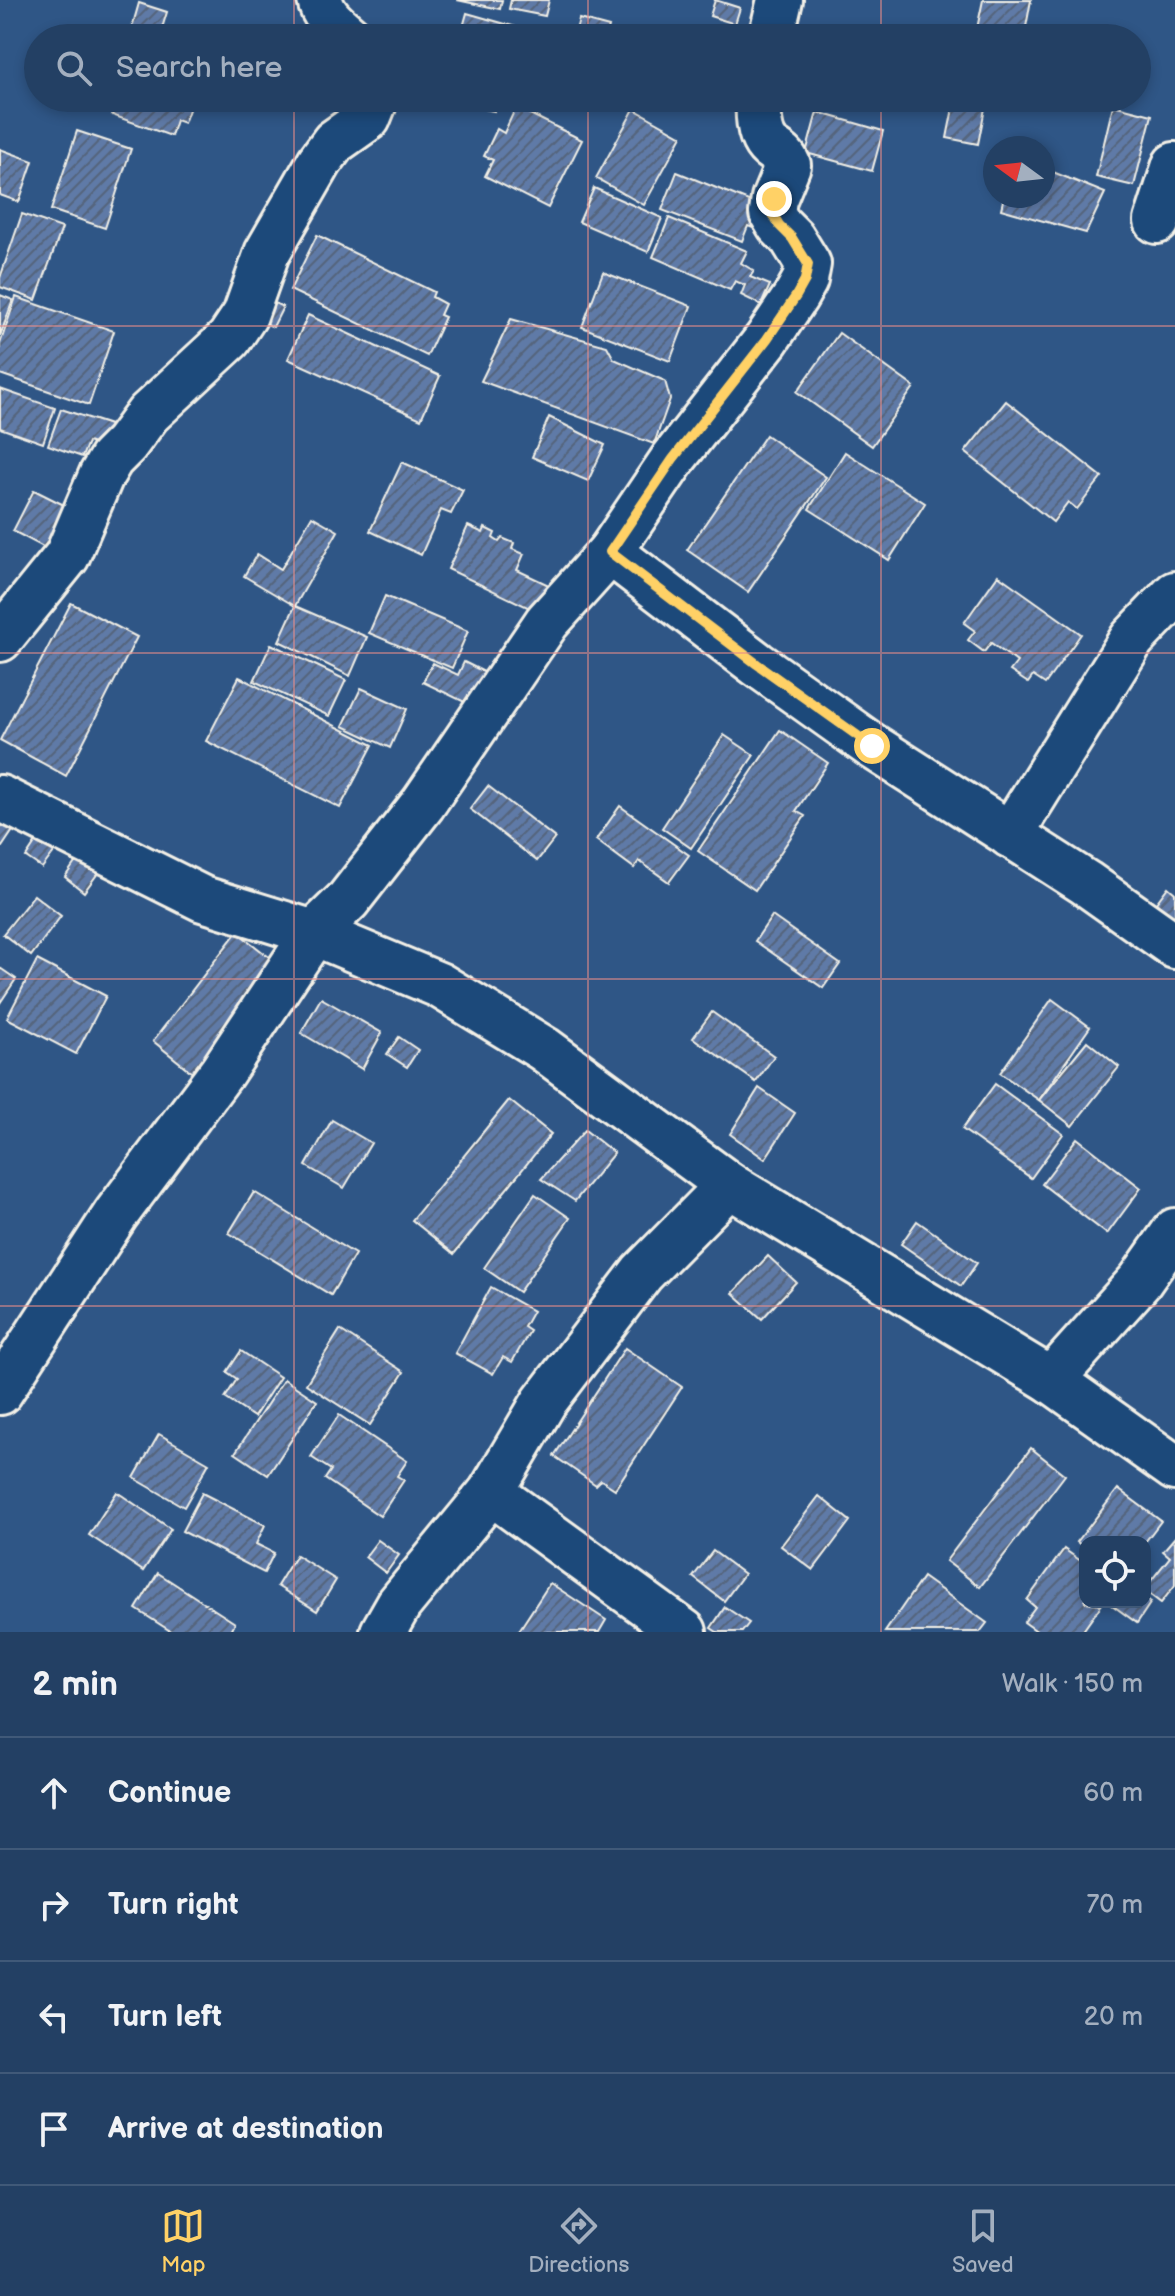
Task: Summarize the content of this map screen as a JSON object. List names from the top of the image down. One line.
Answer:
{"north":"left","page":{"search":"Search here","heading":["2 min","Walk · 150 m"],"list":[["Continue","60 m"],["Turn right","70 m"],["Turn left","20 m"],"Arrive at destination"],"nav":["Map","Directions","Saved"]}}
